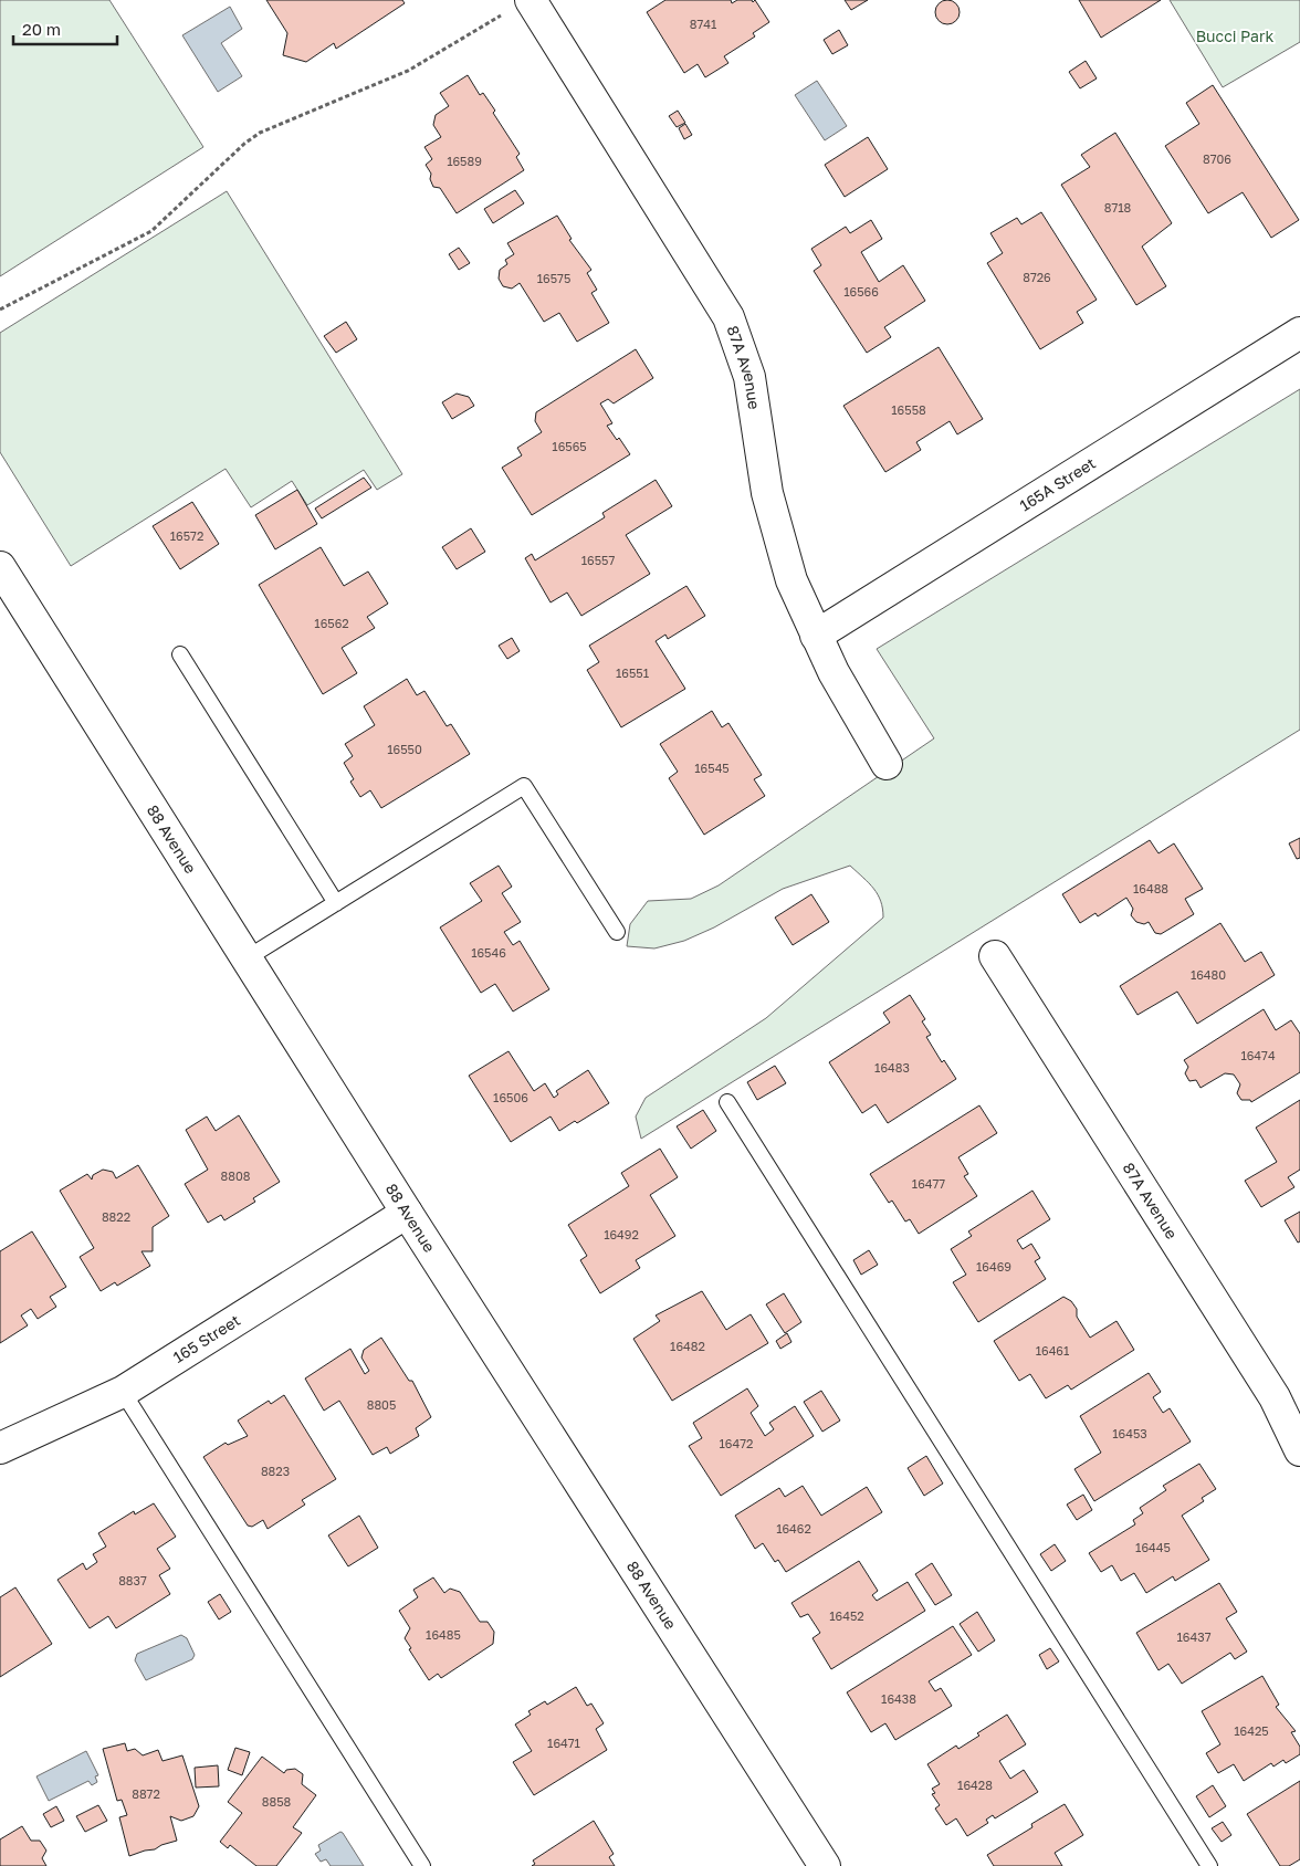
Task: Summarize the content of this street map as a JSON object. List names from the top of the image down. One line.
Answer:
{"streets":{"street":["87A Avenue","165A Street","88 Avenue","165 Street"]},"crossings":[["87A Avenue","165A Street"],["88 Avenue","165 Street"]],"parks":["Bucci Park"],"house_numbers":["8741","8706","16589","8718","8726","16575","16566","16558","16565","16572","16557","16562","16551","16550","16545","16488","16546","16480","16474","16483","16506","8808","16477","8822","16492","16469","16482","16461","8805","16453","16472","8823","16462","16445","8837","16452","16485","16437","16438","16425","16471","16428","8872","8858"],"scale_bar":"20 m"}
